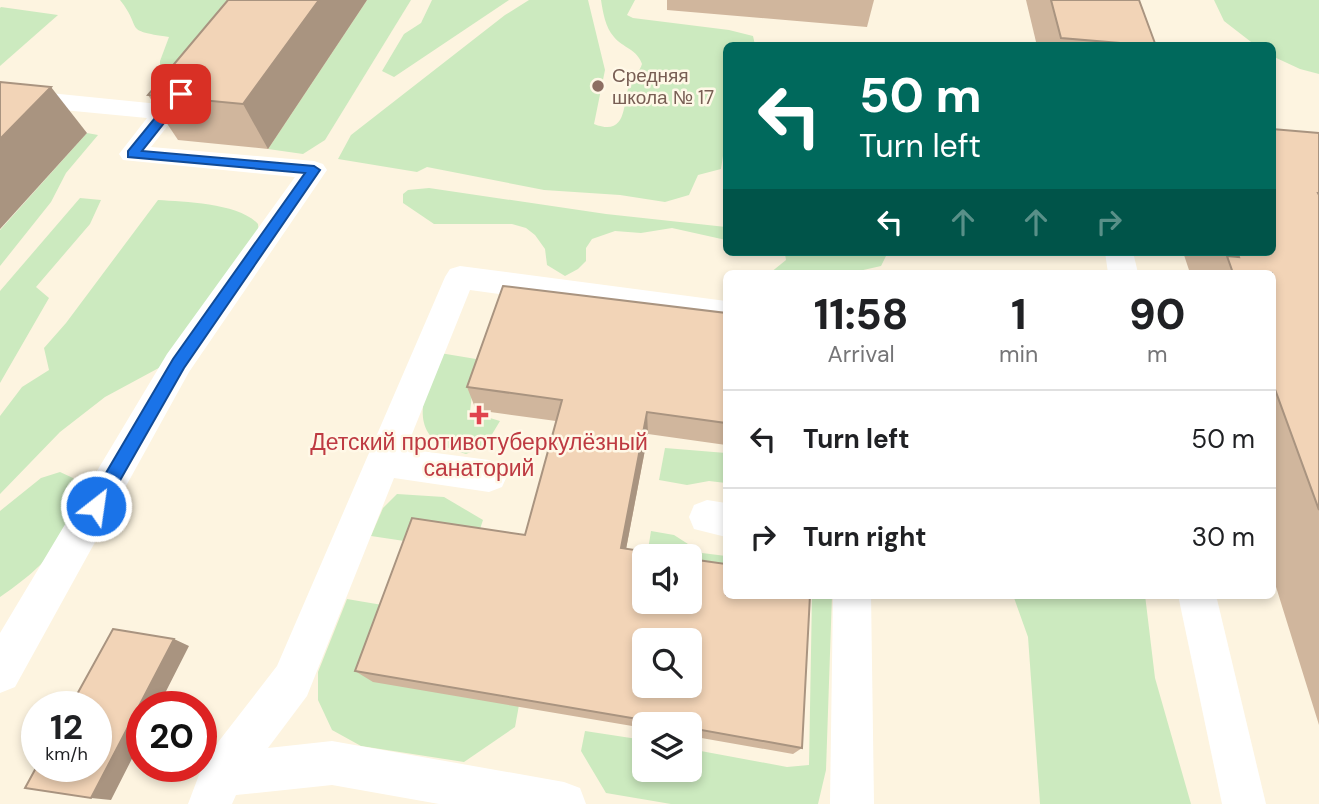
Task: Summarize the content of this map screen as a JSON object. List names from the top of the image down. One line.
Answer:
{"places":{"other":["Средняя школа № 17"],"health":["Детский противотуберкулёзный санаторий"]},"page":{"turn":["50 m","Turn left"],"eta":["11:58","Arrival","1","min","90","m"],"list":[{"name":"Turn left","value":"50 m"},{"name":"Turn right","value":"30 m"}],"speed":"12 km/h","limit":"20"}}
